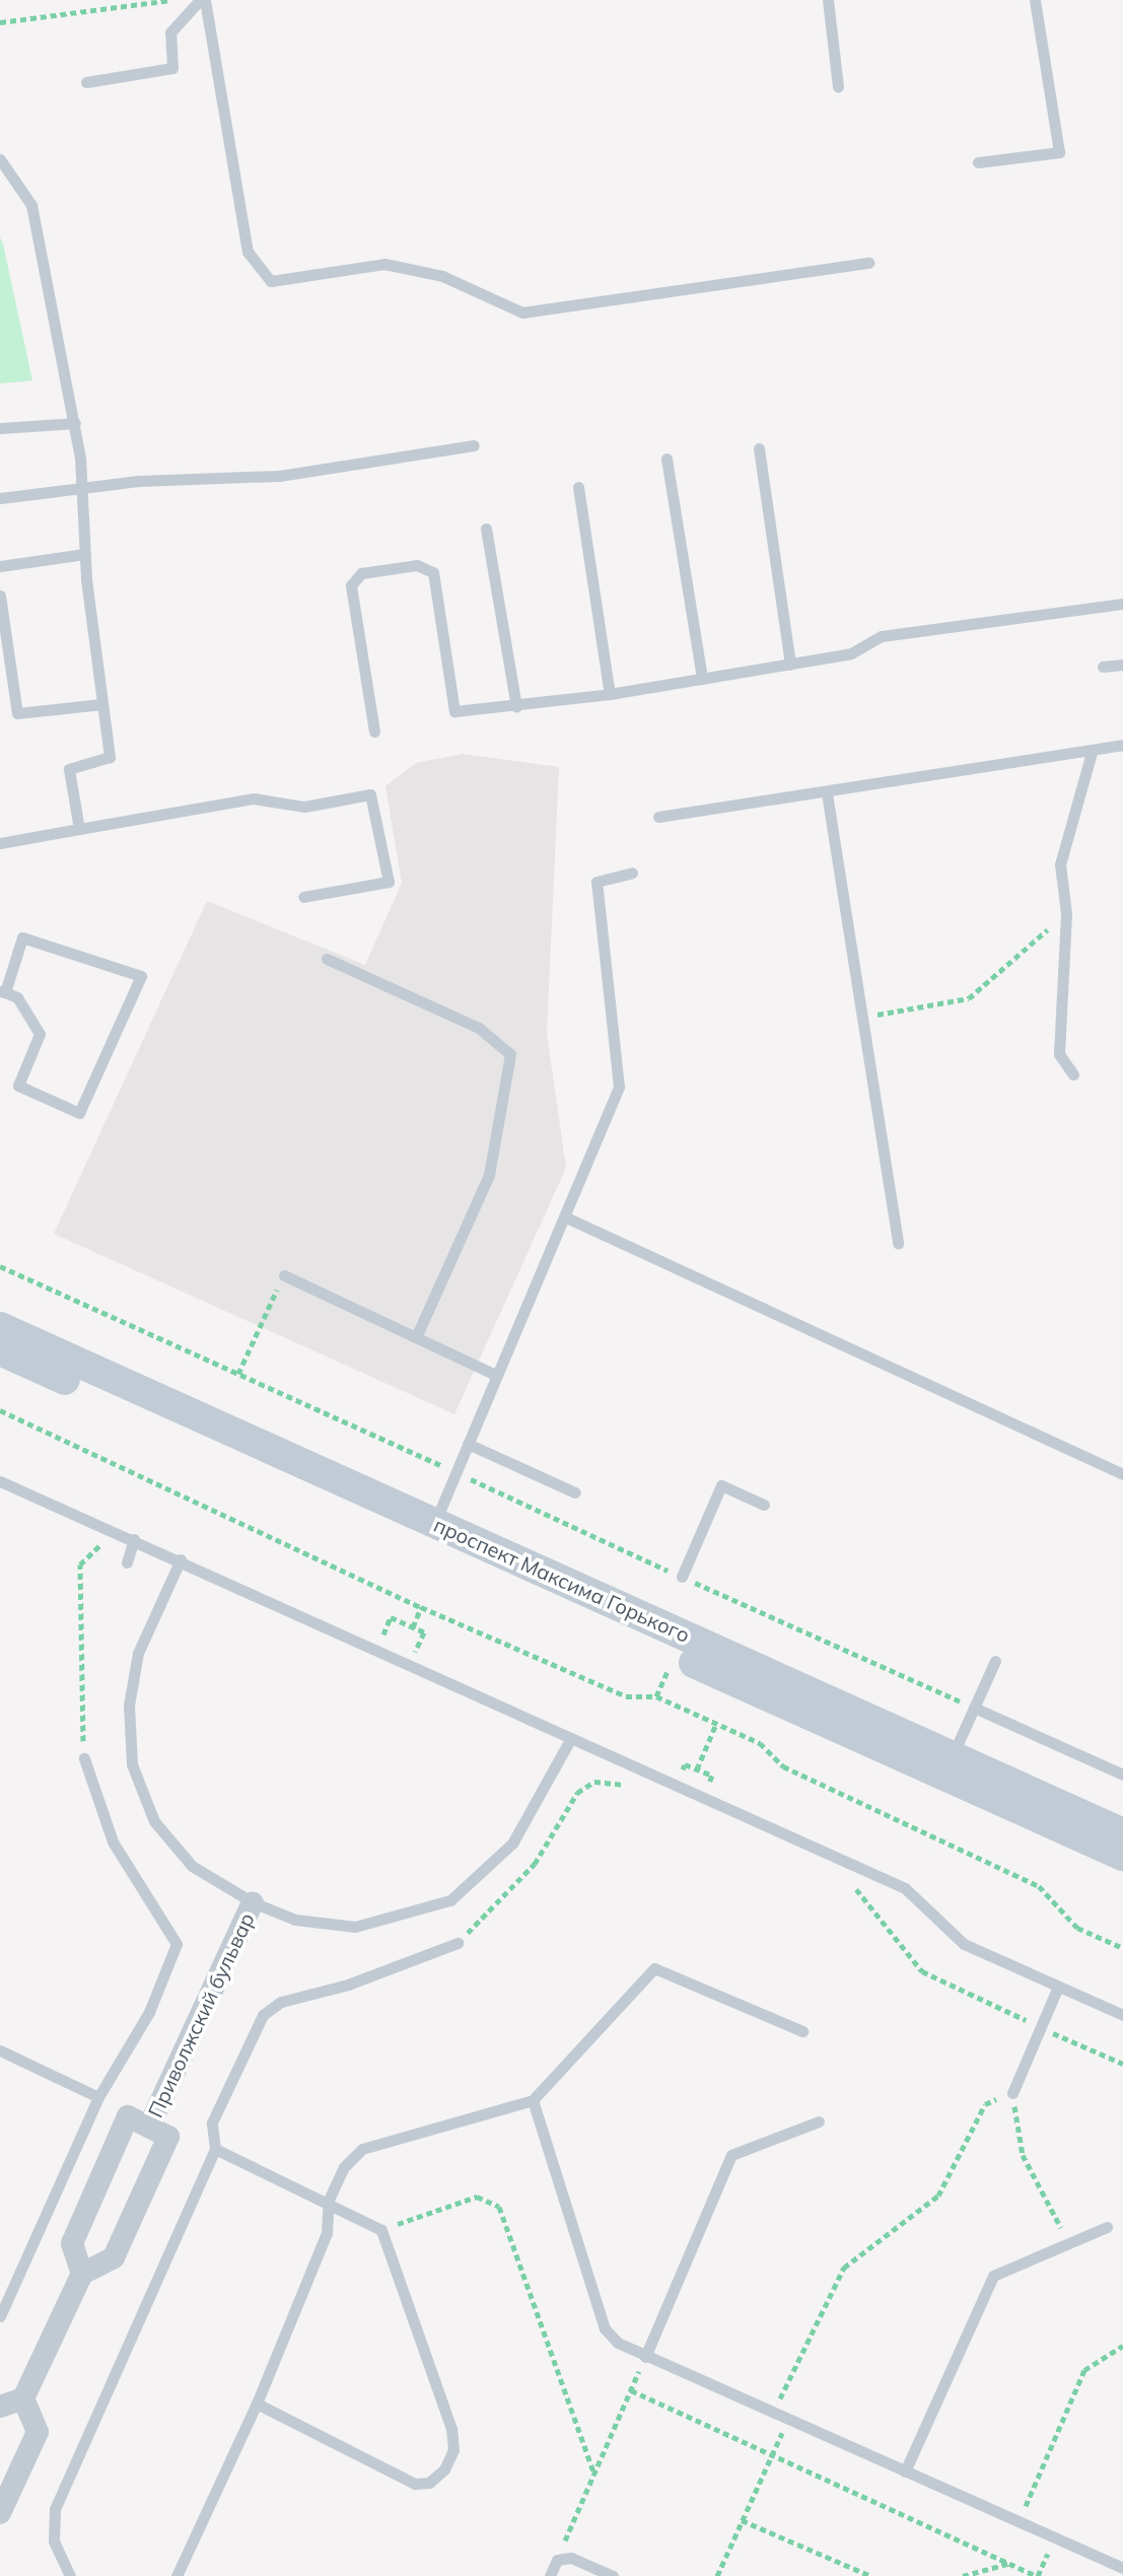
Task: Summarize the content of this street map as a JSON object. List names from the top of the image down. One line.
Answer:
{"streets":{"main road":["проспект Максима Горького"],"street":["Приволжский бульвар"]}}
